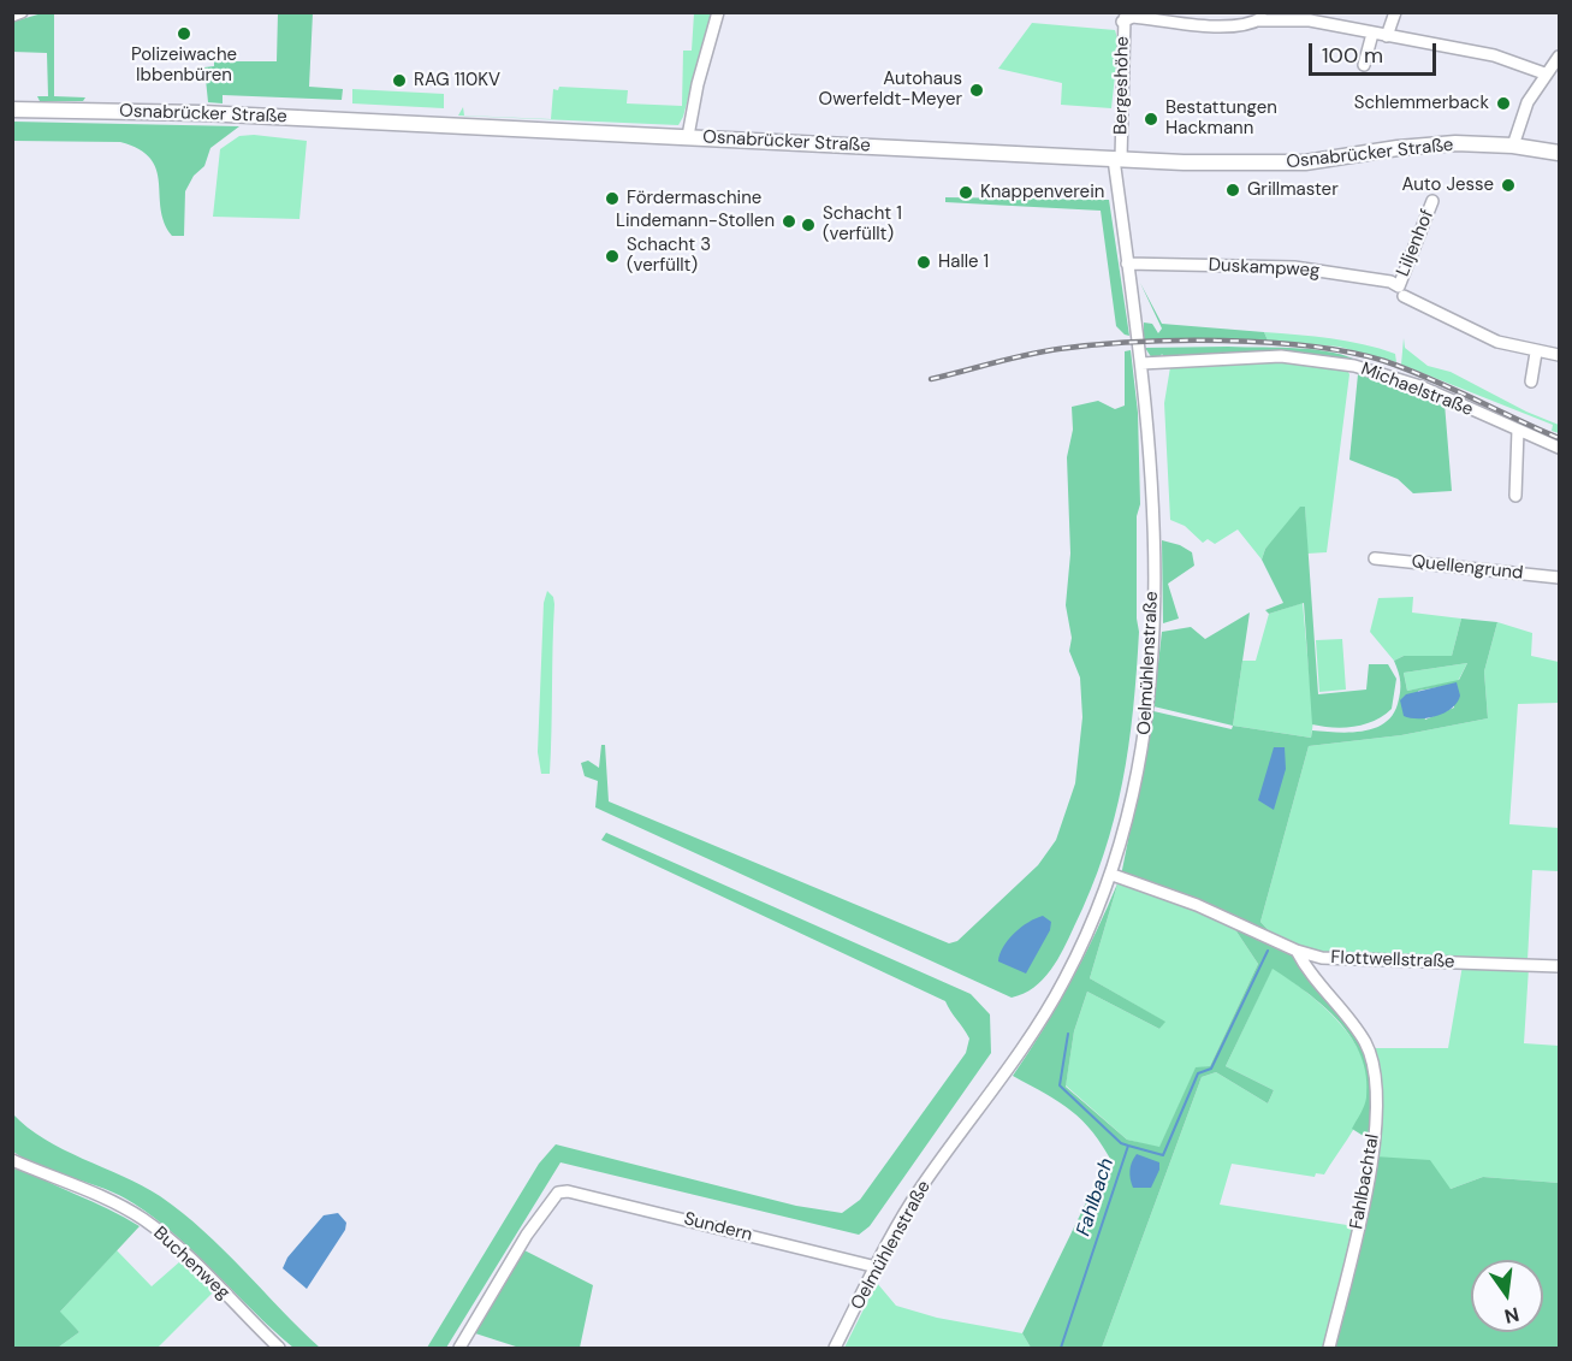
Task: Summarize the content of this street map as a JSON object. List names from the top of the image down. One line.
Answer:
{"streets":{"main road":["Osnabrücker Straße"],"street":["Bergeshöhe","Liljenhof","Duskampweg","Michaelstraße","Quellengrund","Oelmühlenstraße","Flottwellstraße","Fahlbachtal","Sundern","Buchenweg"]},"crossings":[["Bergeshöhe","Osnabrücker Straße"],["Bergeshöhe","Oelmühlenstraße"],["Osnabrücker Straße","Oelmühlenstraße"],["Liljenhof","Duskampweg"],["Duskampweg","Oelmühlenstraße"],["Michaelstraße","Oelmühlenstraße"],["Oelmühlenstraße","Flottwellstraße"],["Oelmühlenstraße","Sundern"],["Flottwellstraße","Fahlbachtal"]],"water":["Fahlbach"],"places":["Polizeiwache Ibbenbüren","RAG 110KV","Autohaus Owerfeldt-Meyer","Schlemmerback","Bestattungen Hackmann","Auto Jesse","Grillmaster","Knappenverein","Fördermaschine","Lindemann-Stollen","Schacht 1 (verfüllt)","Schacht 3 (verfüllt)","Halle 1"],"scale_bar":"100 m","north":"bottom"}
